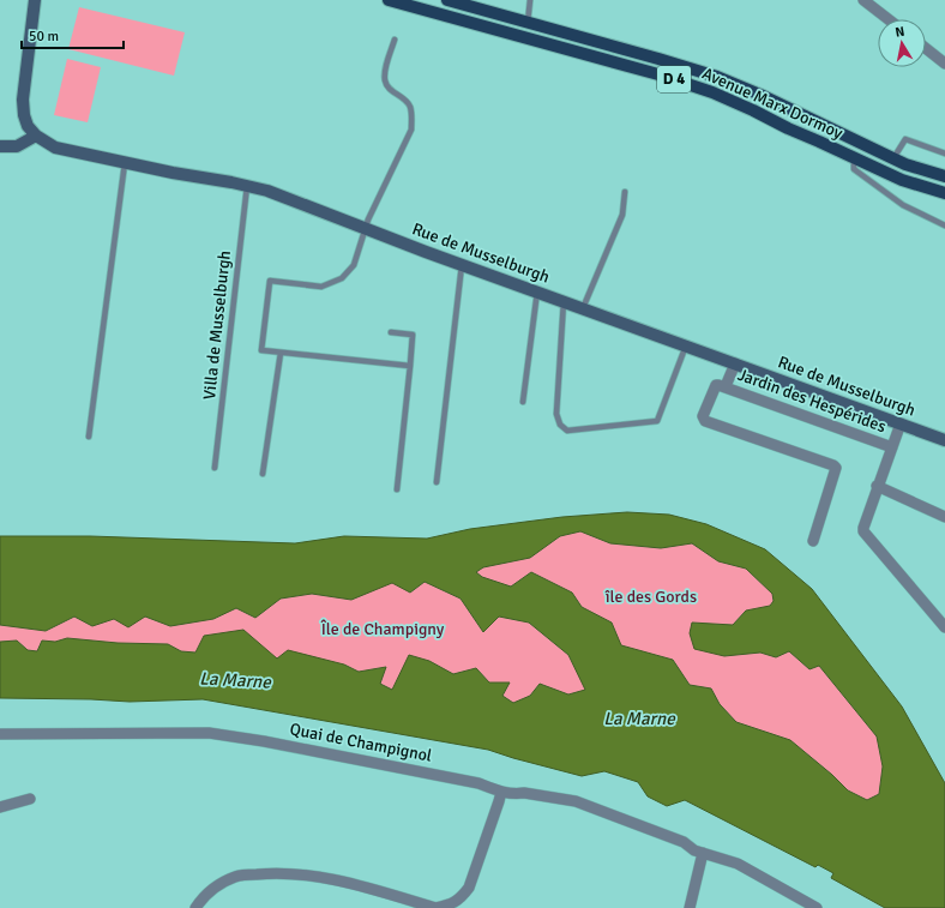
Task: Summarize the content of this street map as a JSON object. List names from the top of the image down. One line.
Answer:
{"streets":{"main road":["D 4","Avenue Marx Dormoy"],"street":["Rue de Musselburgh","Jardin des Hespérides","Quai de Champignol"],"lane":["Villa de Musselburgh"]},"crossings":[["Rue de Musselburgh","Villa de Musselburgh"],["Rue de Musselburgh","Jardin des Hespérides"]],"water":["La Marne"],"parks":["île des Gords","Île de Champigny"],"scale_bar":"50 m","north":"top"}
